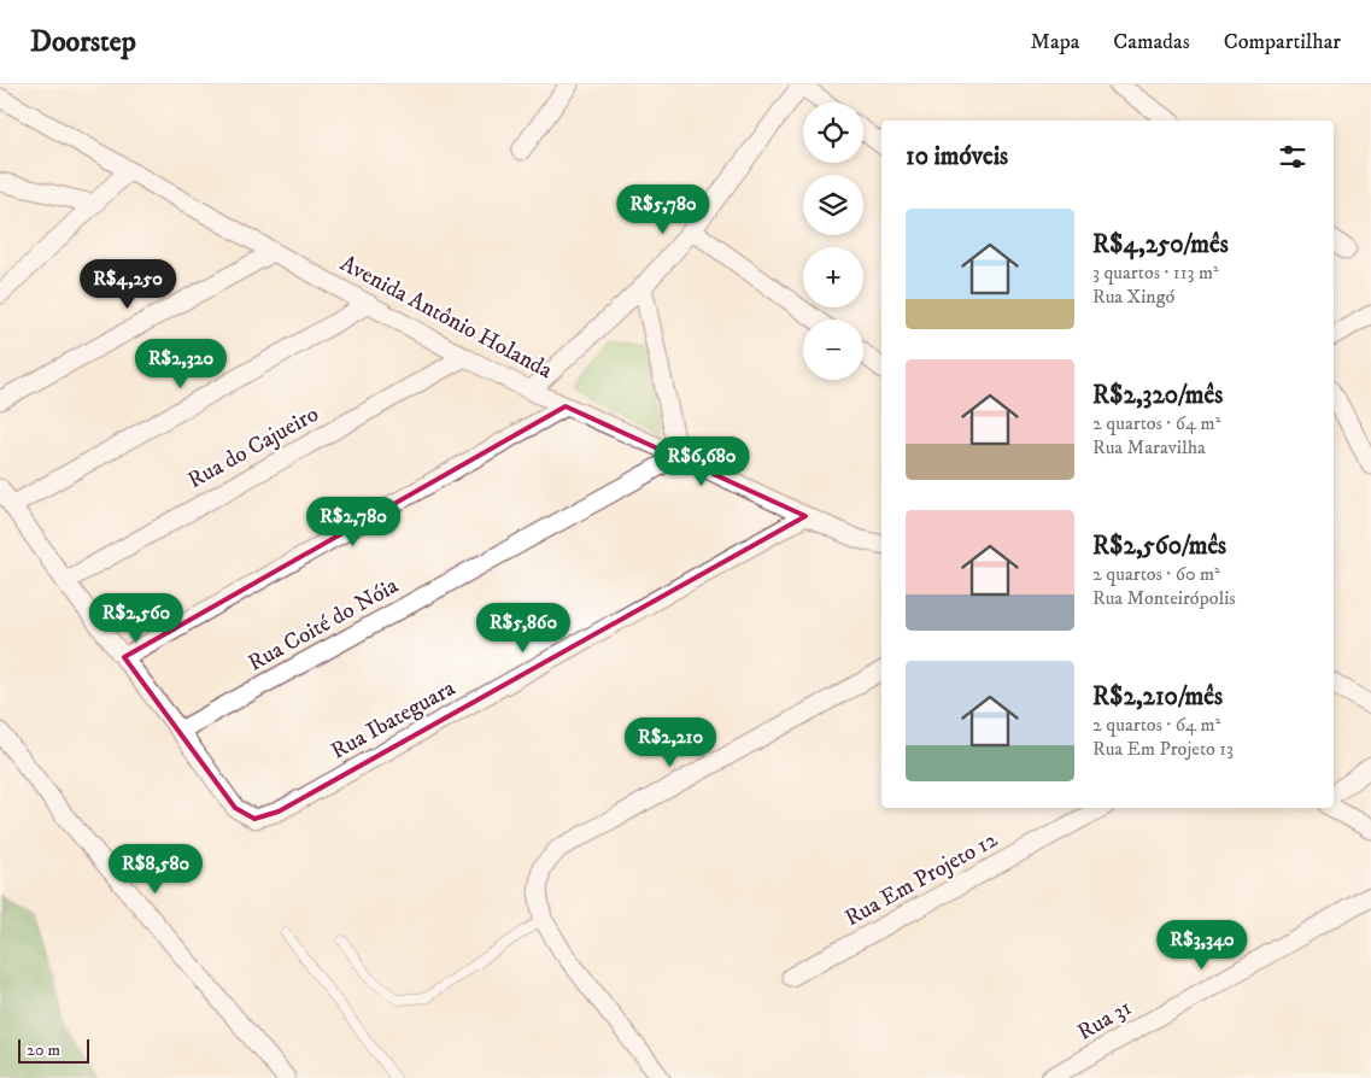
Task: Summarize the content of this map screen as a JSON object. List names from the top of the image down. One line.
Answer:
{"streets":{"street":["Avenida Antônio Holanda","Rua do Cajueiro","Rua Coité do Nóia","Rua Ibateguara","Rua Em Projeto 12","Rua 31"]},"crossings":[["Avenida Antônio Holanda","Rua do Cajueiro"],["Avenida Antônio Holanda","Rua Coité do Nóia"],["Avenida Antônio Holanda","Rua Ibateguara"],["Rua Coité do Nóia","Rua Ibateguara"]],"scale_bar":"20 m","page":{"header":"Doorstep","nav":["Mapa","Camadas","Compartilhar"],"map_buttons":["+","−"],"heading":"10 imóveis","price":["R$5,780","R$4,250","R$2,320","R$6,680","R$2,780","R$2,560","R$5,860","R$2,210","R$8,580","R$3,340"],"list":[{"name":"R$4,250/mês","note":"3 quartos · 113 m² · Rua Xingó"},{"name":"R$2,320/mês","note":"2 quartos · 64 m² · Rua Maravilha"},{"name":"R$2,560/mês","note":"2 quartos · 60 m² · Rua Monteirópolis"},{"name":"R$2,210/mês","note":"2 quartos · 64 m² · Rua Em Projeto 13"}],"scale":"20 m"}}
